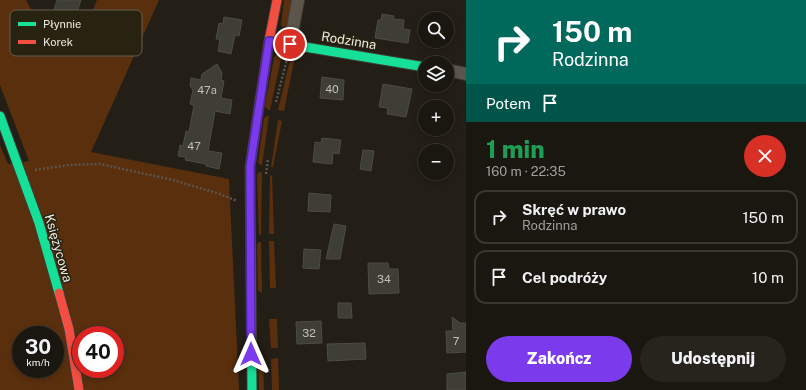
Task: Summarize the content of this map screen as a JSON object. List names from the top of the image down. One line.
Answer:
{"streets":{"street":["Rodzinna","Księżycowa"]},"house_numbers":["40","47a","47","34","32","7"],"legend":["Płynnie","Korek"],"page":{"turn":["150 m","Rodzinna"],"map_buttons":["+","−"],"then":"Potem","heading":["1 min","160 m · 22:35"],"list":[{"name":"Skręć w prawo","note":"Rodzinna","value":"150 m"},{"name":"Cel podróży","value":"10 m"}],"speed":"30 km/h","limit":"40","buttons":["Zakończ","Udostępnij"]}}
